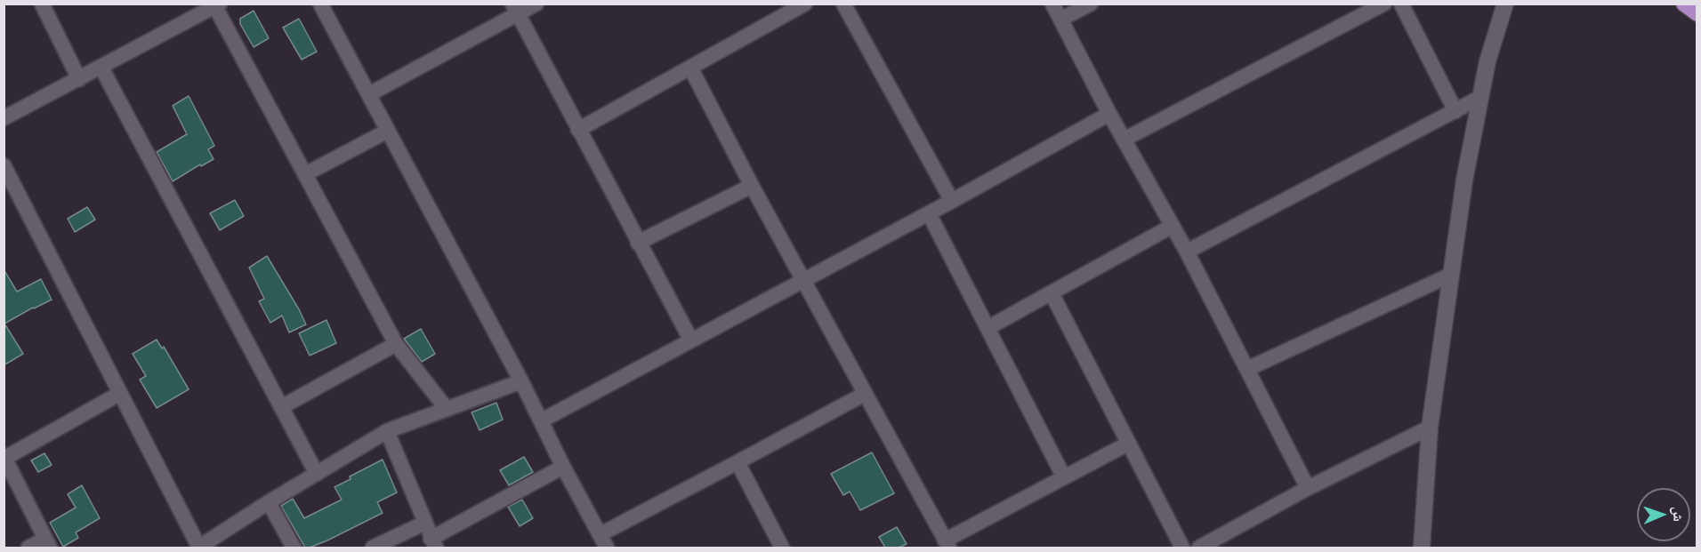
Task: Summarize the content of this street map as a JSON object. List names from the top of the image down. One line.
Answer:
{"north":"right"}
